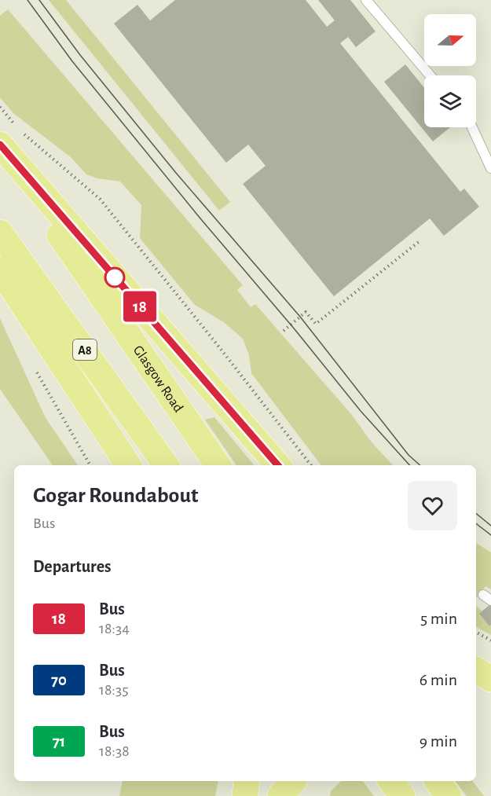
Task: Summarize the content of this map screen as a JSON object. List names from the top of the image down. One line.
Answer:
{"streets":{"main road":["A8","Glasgow Road"]},"lines":["bus line 18"],"north":"right","page":{"on_map":"18","heading":[["Gogar Roundabout","Bus"],"Departures"],"list":[{"mark":"18","name":"Bus","note":"18:34","value":"5 min"},{"mark":"70","name":"Bus","note":"18:35","value":"6 min"},{"mark":"71","name":"Bus","note":"18:38","value":"9 min"}]}}
